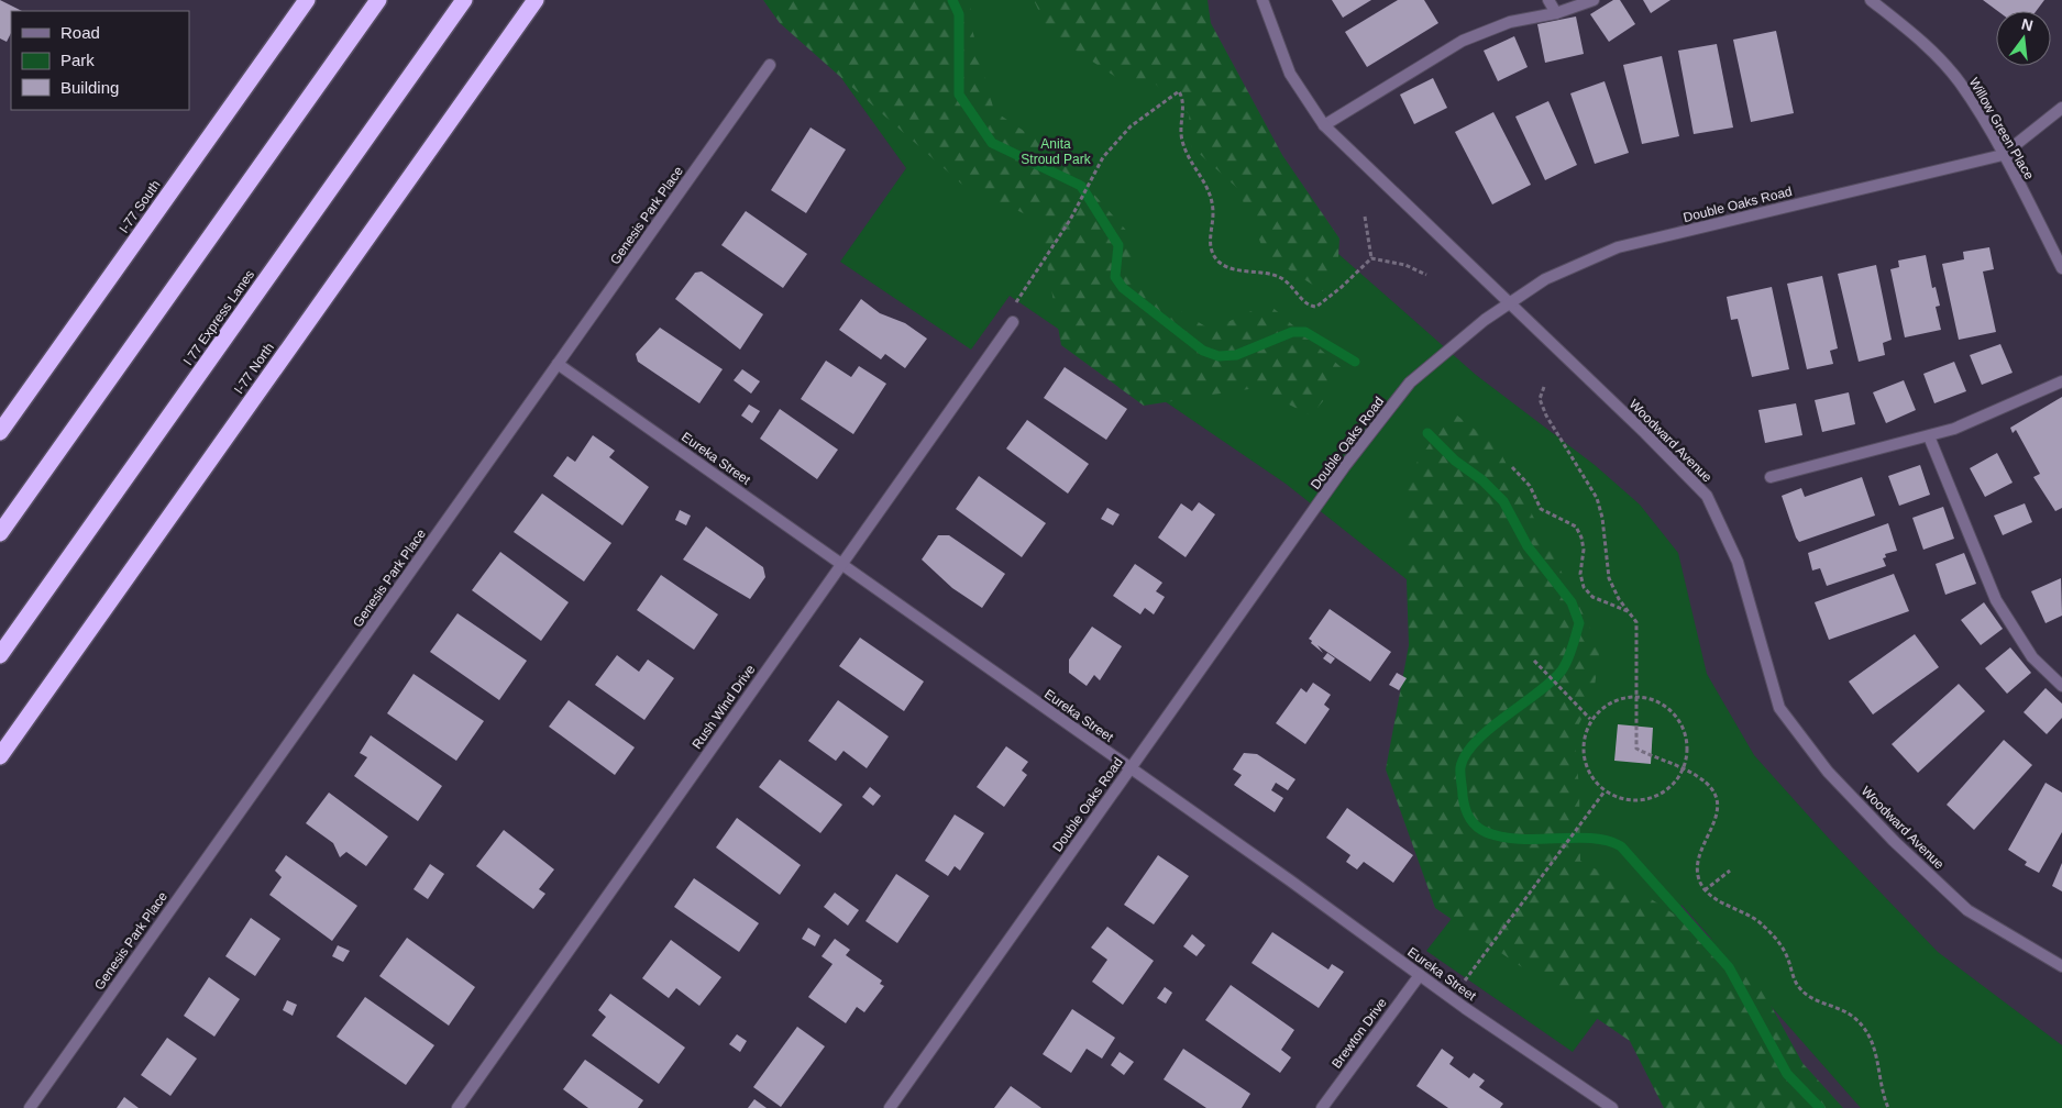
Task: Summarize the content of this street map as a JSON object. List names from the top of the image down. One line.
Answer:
{"streets":{"highway":["I-77 South","I 77 Express Lanes","I-77 North"],"street":["Willow Green Place","Double Oaks Road","Genesis Park Place","Woodward Avenue","Eureka Street","Rush Wind Drive","Brewton Drive"]},"crossings":[["Willow Green Place","Double Oaks Road"],["Double Oaks Road","Woodward Avenue"],["Double Oaks Road","Eureka Street"],["Genesis Park Place","Eureka Street"],["Eureka Street","Rush Wind Drive"],["Eureka Street","Brewton Drive"]],"parks":["Anita Stroud Park"],"legend":["Road","Park","Building"],"north":"top"}
